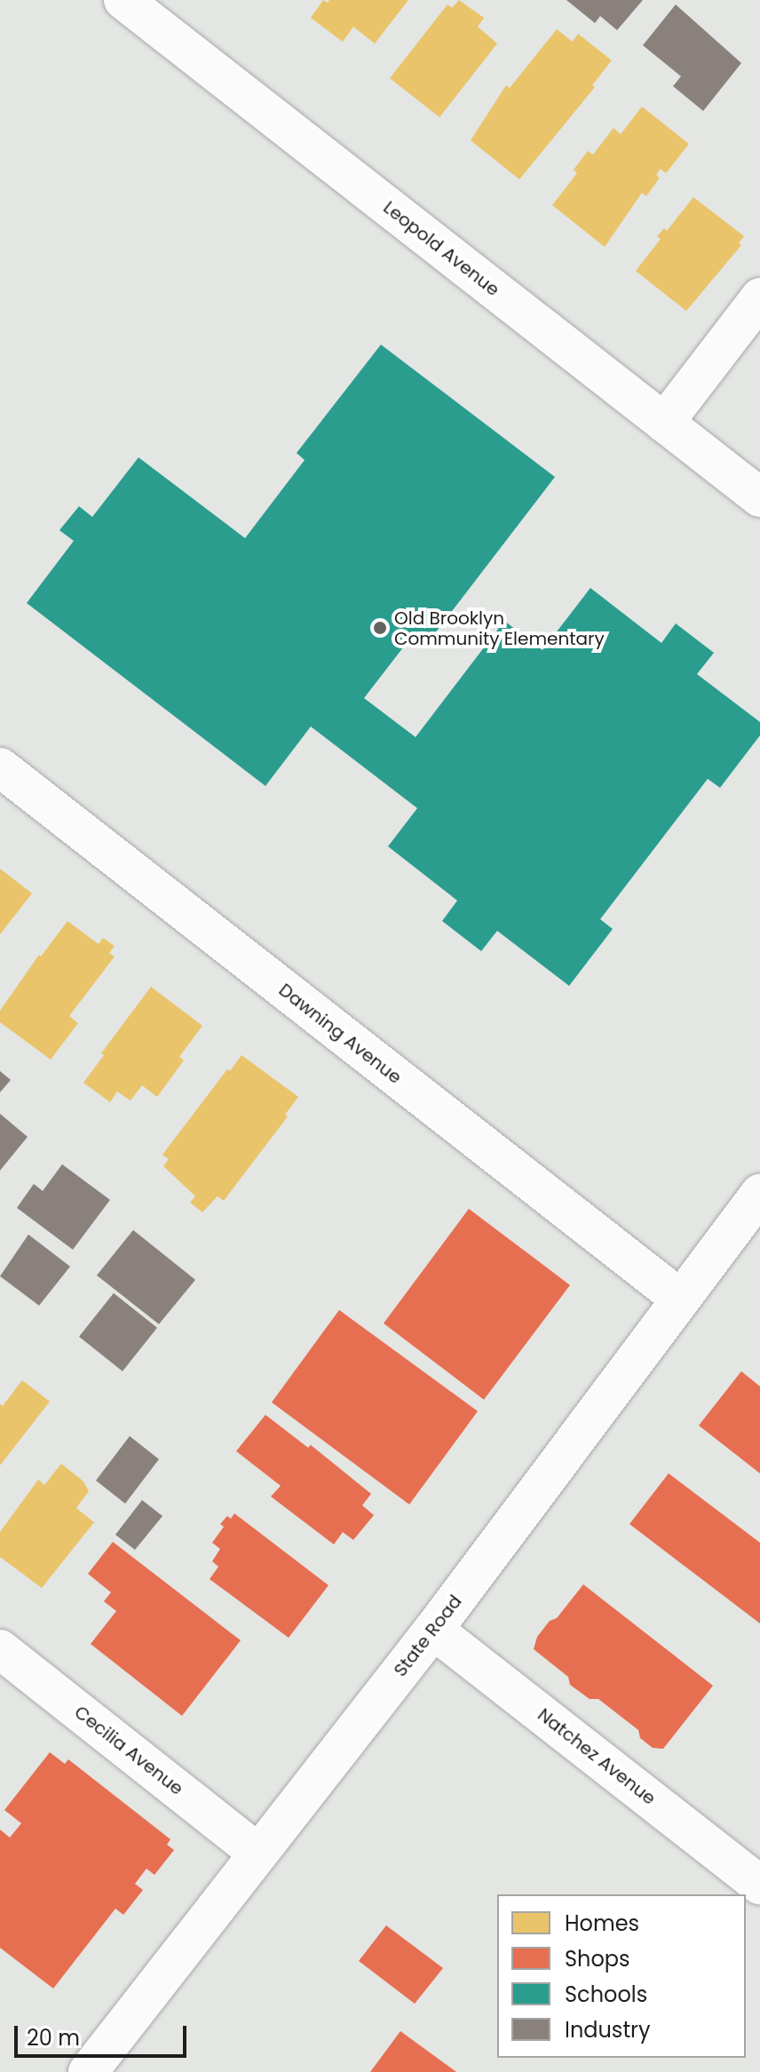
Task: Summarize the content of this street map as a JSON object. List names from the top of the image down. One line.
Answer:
{"streets":{"street":["Leopold Avenue","Dawning Avenue","State Road","Cecilia Avenue","Natchez Avenue"]},"crossings":[["Dawning Avenue","State Road"],["State Road","Cecilia Avenue"],["State Road","Natchez Avenue"]],"places":["Old Brooklyn Community Elementary"],"legend":["Homes","Shops","Schools","Industry"],"scale_bar":"20 m"}
